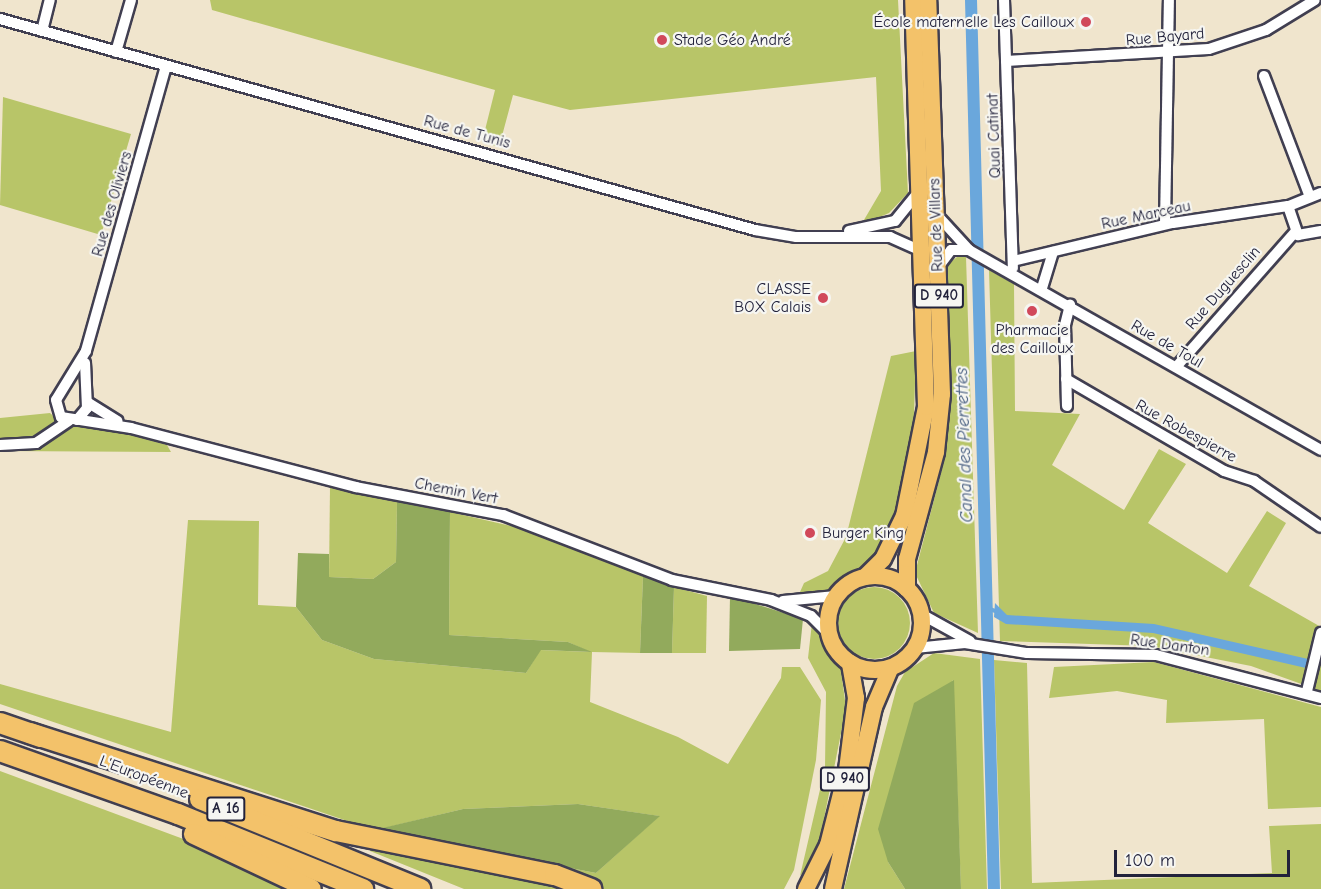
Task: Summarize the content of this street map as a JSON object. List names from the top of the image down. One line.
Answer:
{"streets":{"highway":["L'Européenne","A 16"],"main road":["Rue de Villars","D 940"],"street":["Rue Bayard","Rue de Tunis","Quai Catinat","Rue des Oliviers","Rue Marceau","Rue Duguesclin","Rue de Toul","Rue Robespierre","Chemin Vert","Rue Danton"]},"crossings":[["Rue Bayard","Quai Catinat"],["Rue de Tunis","Rue des Oliviers"],["Rue de Tunis","Rue de Villars"],["Quai Catinat","Rue Marceau"],["Quai Catinat","Rue de Toul"],["Rue Marceau","Rue de Toul"],["Rue de Villars","D 940"],["Rue Duguesclin","Rue de Toul"]],"water":["Canal des Pierrettes"],"places":["École maternelle Les Cailloux","Stade Géo André","CLASSE BOX Calais","Pharmacie des Cailloux","Burger King"],"scale_bar":"100 m"}
